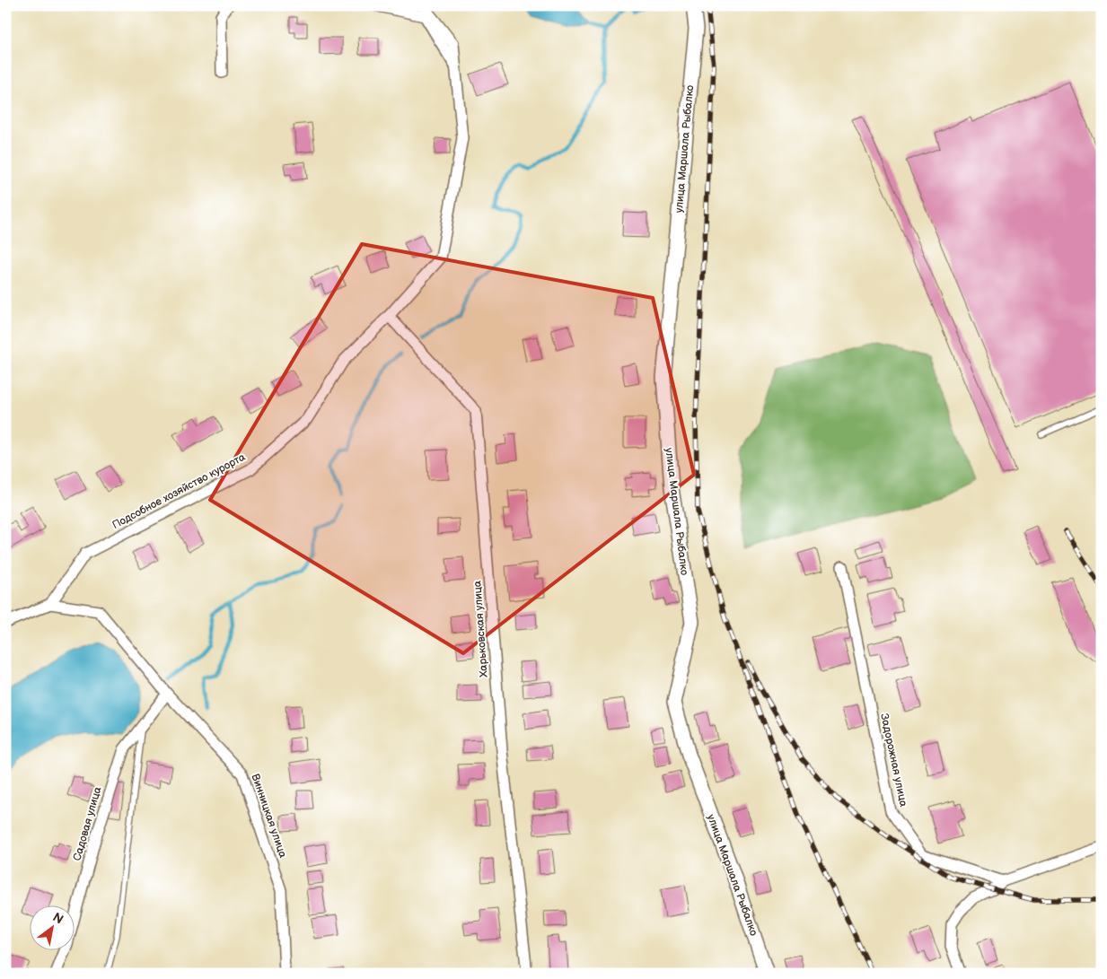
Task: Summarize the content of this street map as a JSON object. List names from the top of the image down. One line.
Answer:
{"streets":{"street":["улица Маршала Рыбалко","Подсобное хозяйство курорта","Харьковская улица","Задорожная улица","Винницкая улица","Садовая улица"]},"crossings":[["Подсобное хозяйство курорта","Харьковская улица"],["Подсобное хозяйство курорта","Винницкая улица"],["Винницкая улица","Садовая улица"]],"north":"top right"}
